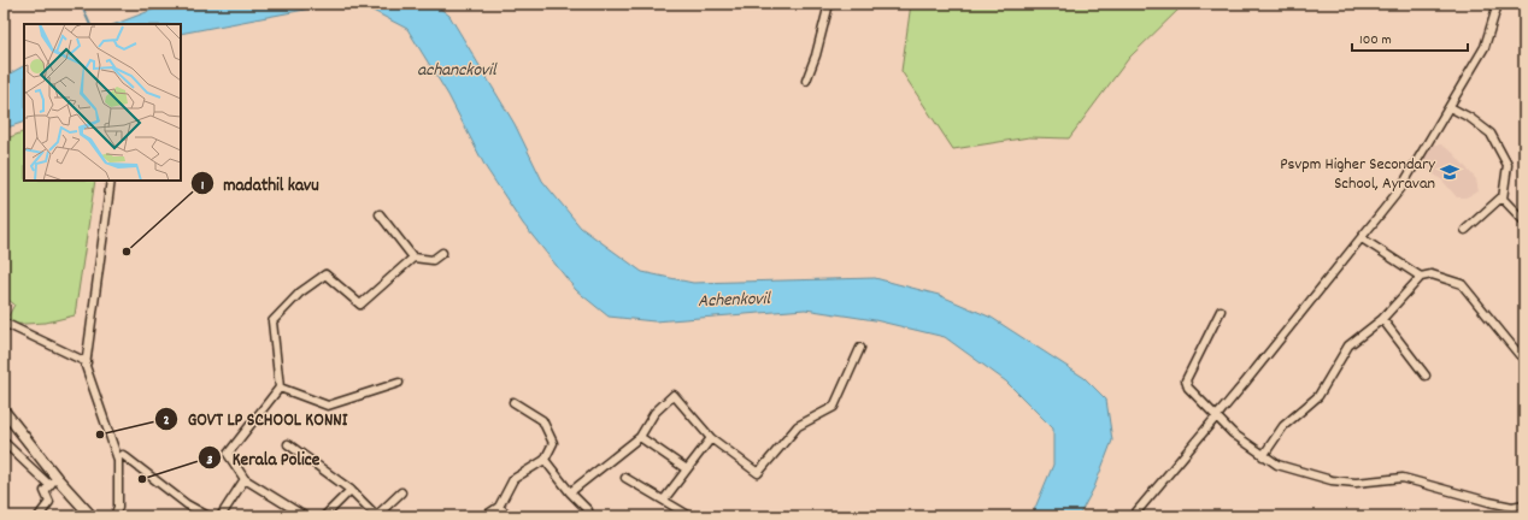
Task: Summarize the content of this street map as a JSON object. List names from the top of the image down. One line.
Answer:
{"water":["achanckovil","Achenkovil"],"places":{"school or university":["Psvpm Higher Secondary School, Ayravan"],"other":["madathil kavu","GOVT LP SCHOOL KONNI","Kerala Police"]},"scale_bar":"100 m"}
